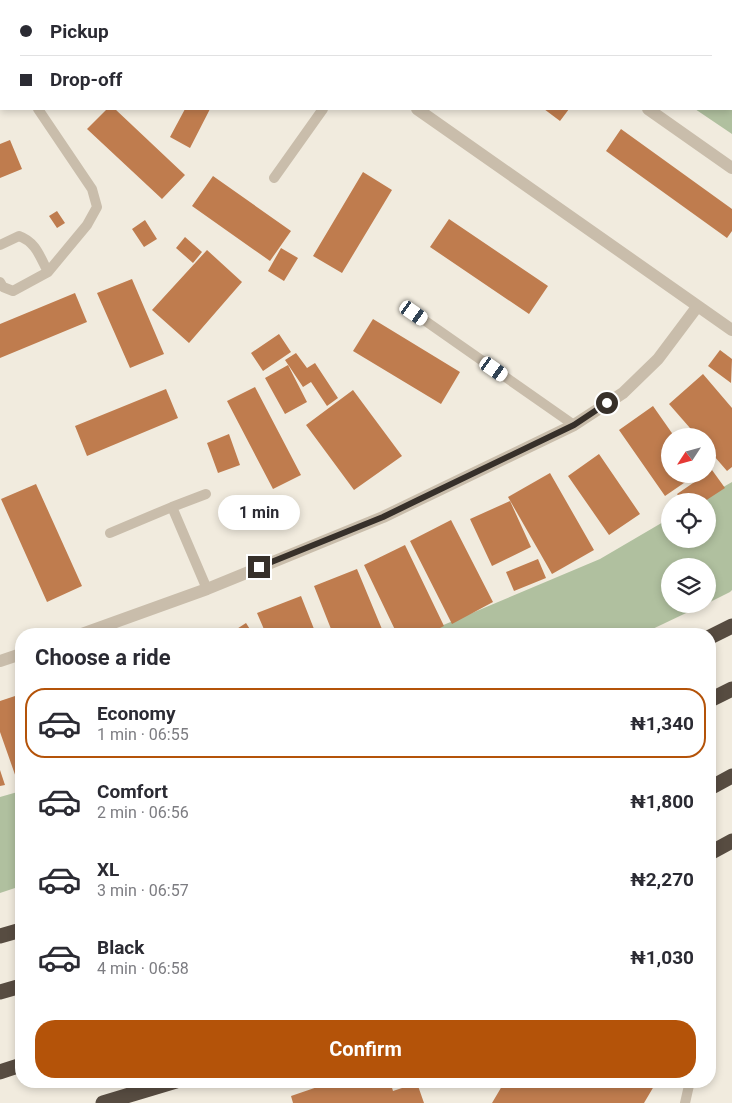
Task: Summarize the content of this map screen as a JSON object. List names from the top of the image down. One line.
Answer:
{"north":"bottom left","page":{"banner":["Pickup","Drop-off"],"bubble":"1 min","heading":"Choose a ride","list":[{"name":"Economy","note":"1 min · 06:55","value":"₦1,340"},{"name":"Comfort","note":"2 min · 06:56","value":"₦1,800"},{"name":"XL","note":"3 min · 06:57","value":"₦2,270"},{"name":"Black","note":"4 min · 06:58","value":"₦1,030"}],"buttons":"Confirm"}}
